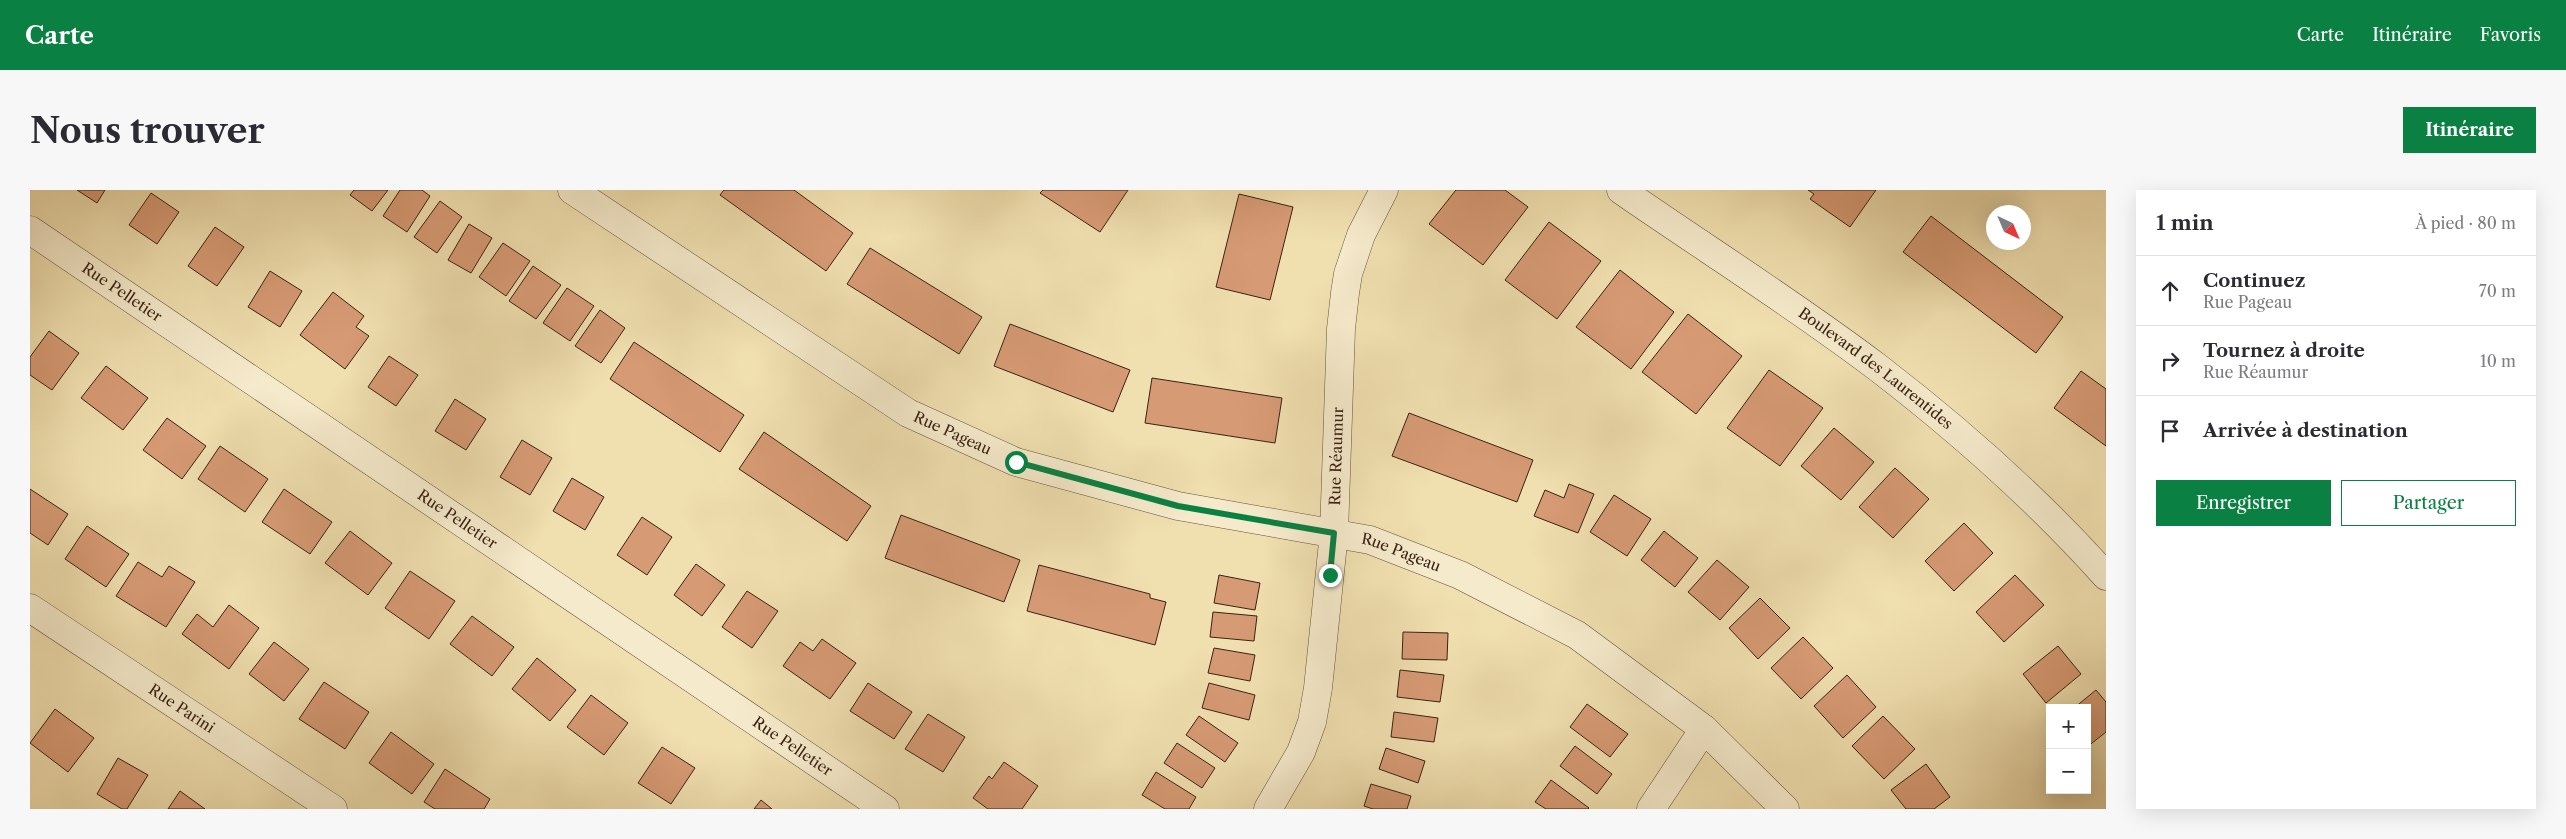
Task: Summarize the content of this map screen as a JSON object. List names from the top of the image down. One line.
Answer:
{"streets":{"street":["Rue Pelletier","Boulevard des Laurentides","Rue Pageau","Rue Réaumur","Rue Parini"]},"crossings":[["Rue Pageau","Rue Réaumur"]],"north":"bottom right","page":{"header":"Carte","nav":["Carte","Itinéraire","Favoris"],"buttons":["Itinéraire",["Enregistrer","Partager"]],"title":"Nous trouver","heading":["1 min","À pied · 80 m"],"list":[["Continuez","Rue Pageau","70 m"],["Tournez à droite","Rue Réaumur","10 m"],"Arrivée à destination"],"map_buttons":["+","−"]}}
